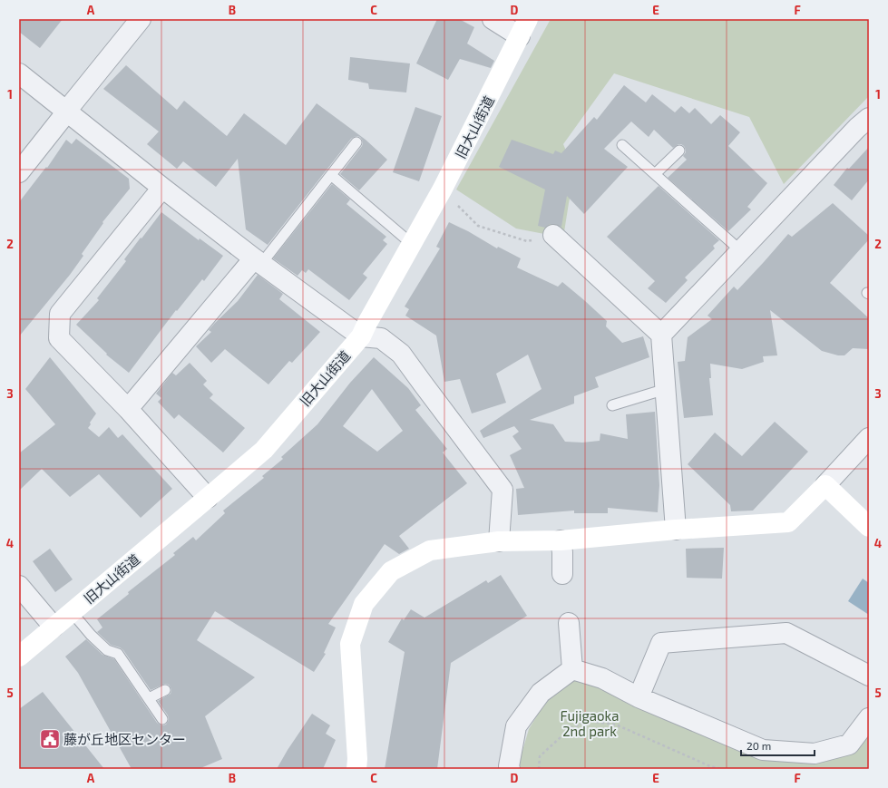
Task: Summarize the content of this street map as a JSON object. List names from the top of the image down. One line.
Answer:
{"streets":{"street":["旧大山街道"]},"parks":["Fujigaoka 2nd park"],"places":{"public building":["藤が丘地区センター"]},"scale_bar":"20 m","grid":{"columns":["A","B","C","D","E","F"],"rows":["1","2","3","4","5"]}}
